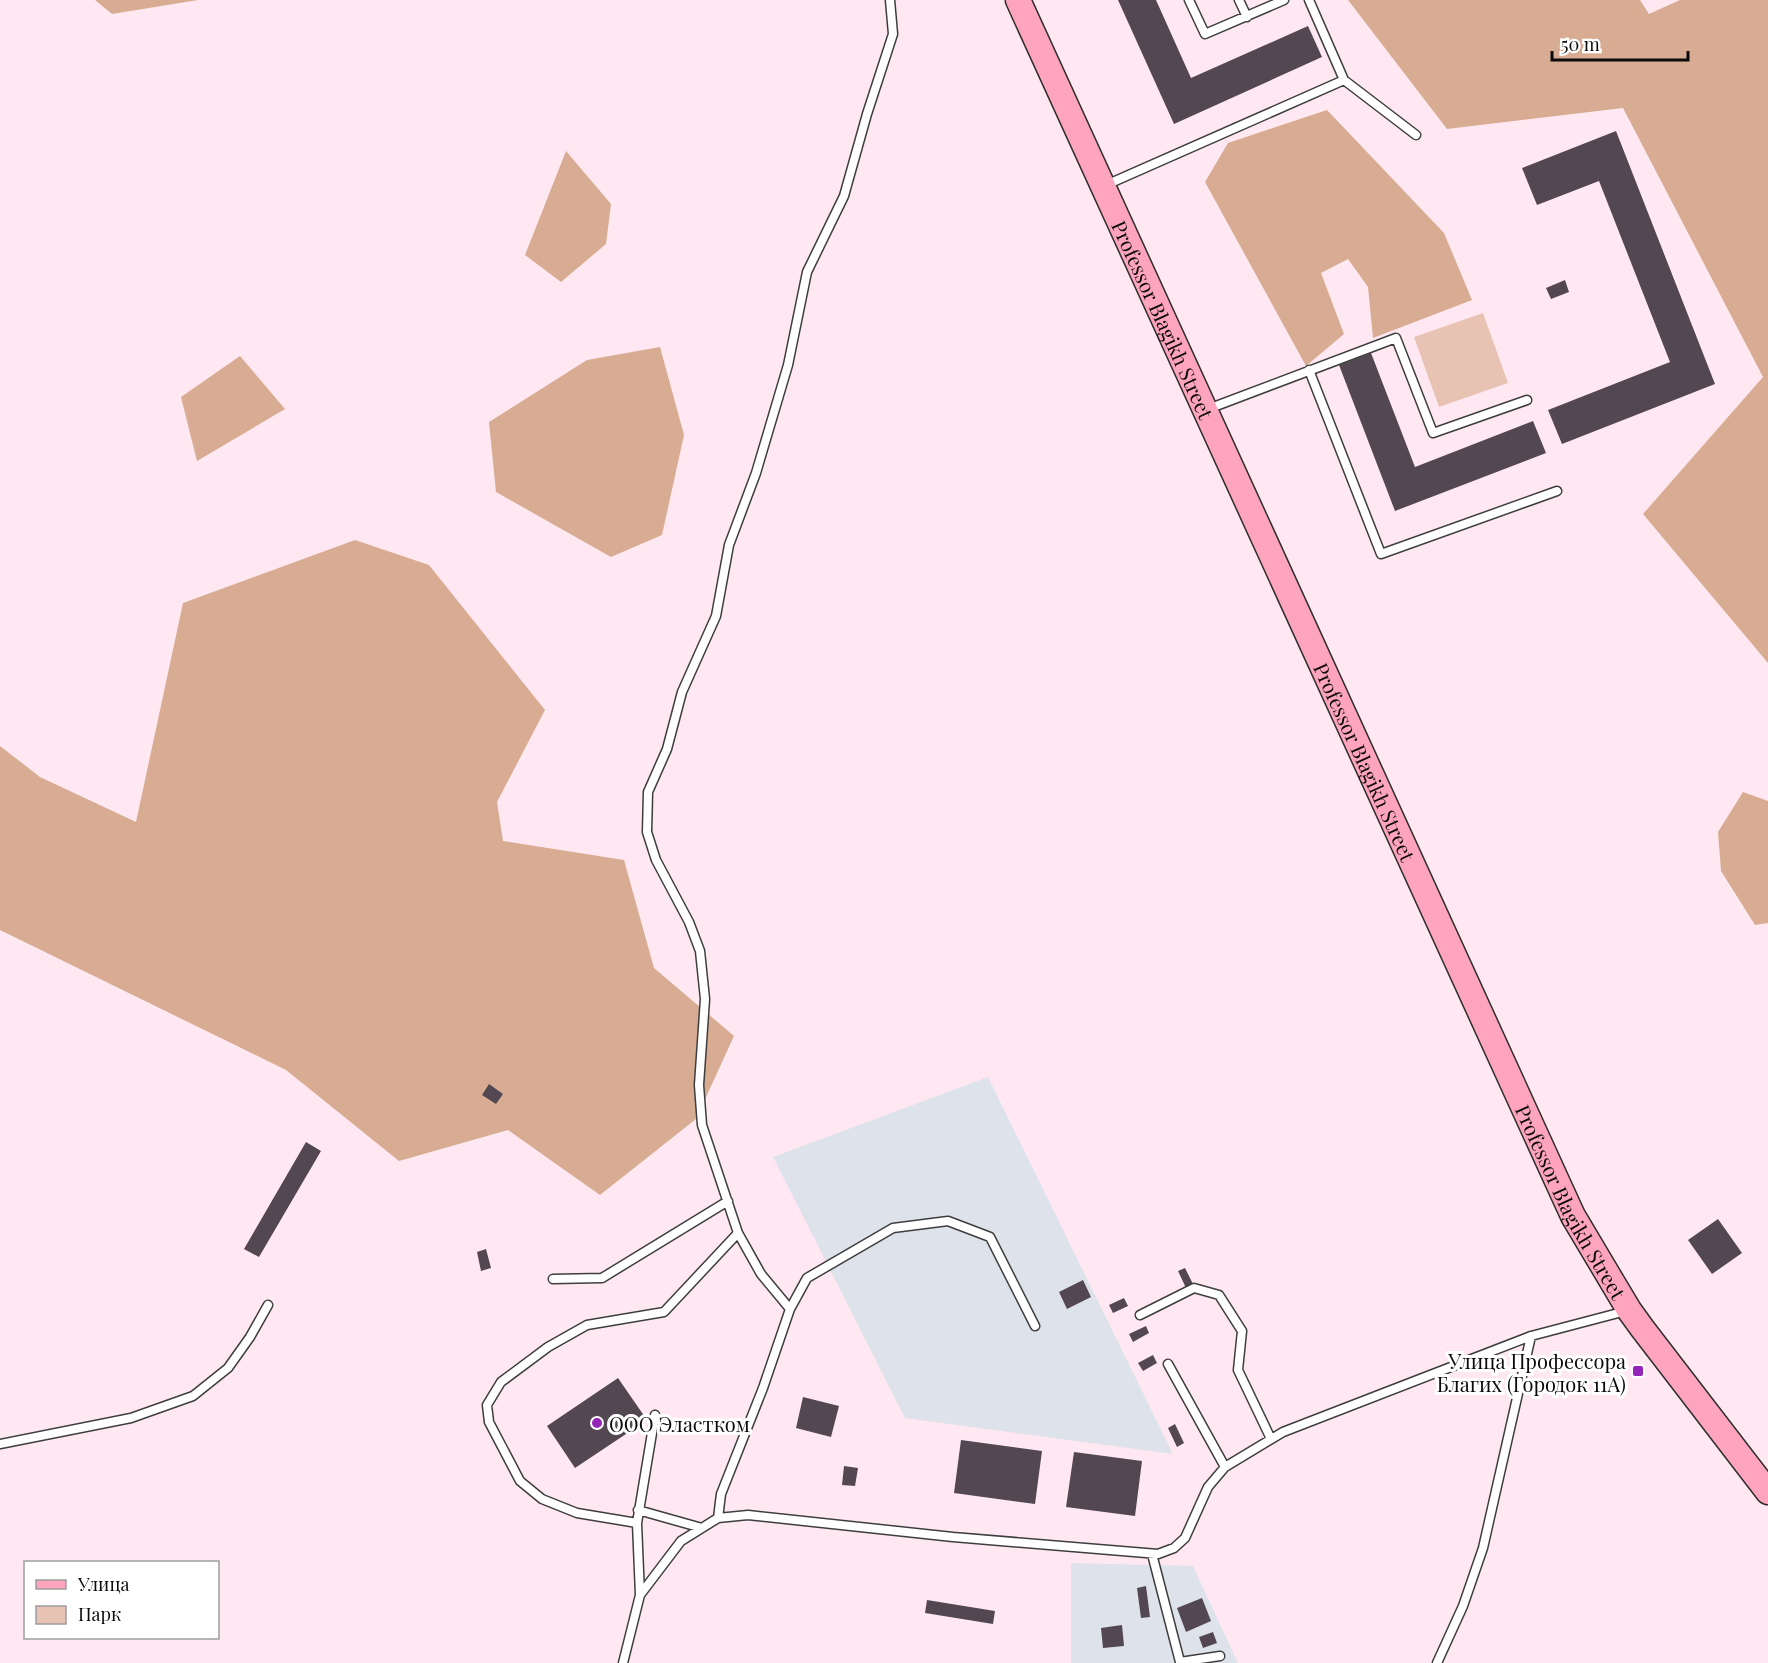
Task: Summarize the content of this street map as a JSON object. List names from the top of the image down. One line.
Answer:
{"streets":{"main road":["Professor Blagikh Street"]},"places":{"transit":["Улица Профессора Благих (Городок 11А)"],"other":["ООО Эластком"]},"legend":["Улица","Парк"],"scale_bar":"50 m"}
